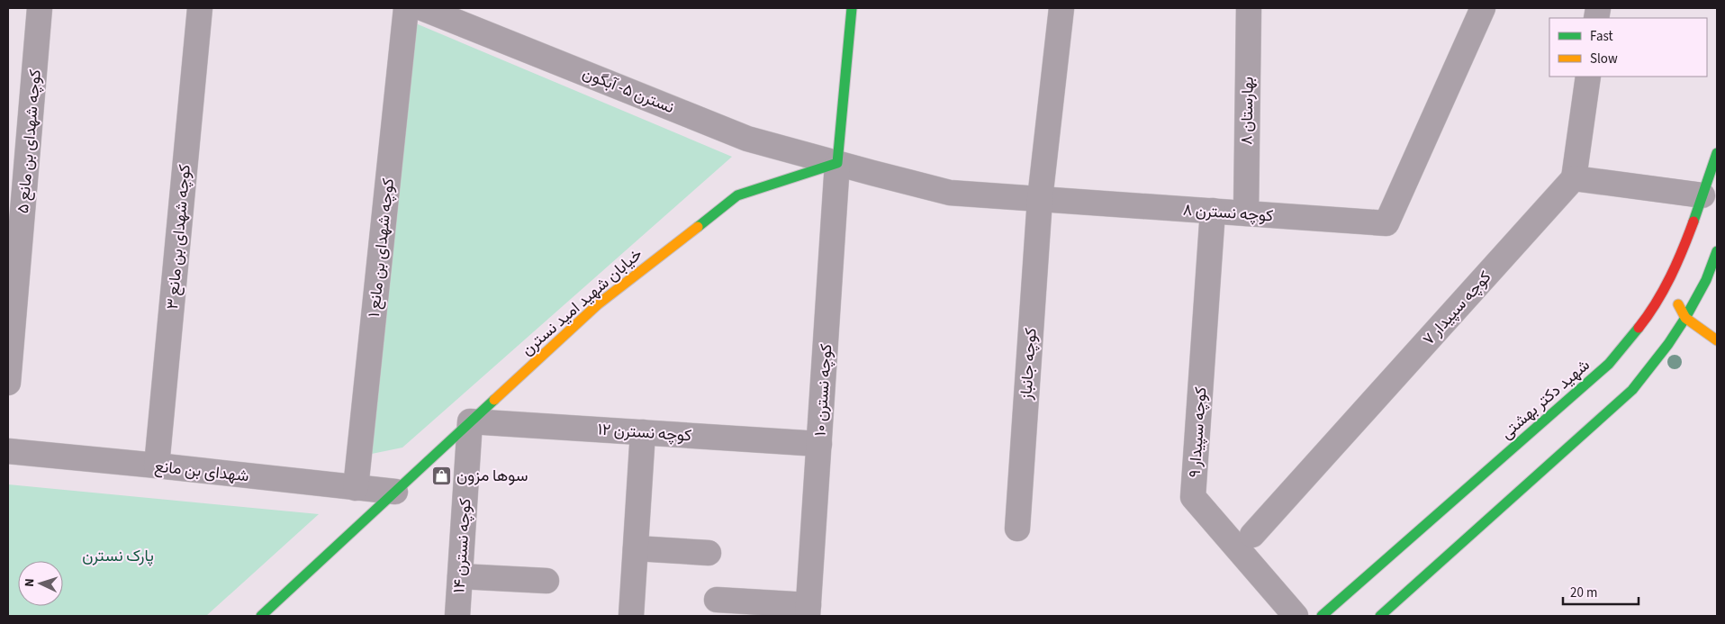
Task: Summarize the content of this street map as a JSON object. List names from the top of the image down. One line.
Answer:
{"streets":{"main road":["خیابان شهید امید نسترن","شهید دکتر بهشتی"],"street":["نسترن ۵- آبگون","بهارستان ۸","کوچه شهدای بن مانع ۵","کوچه نسترن ۸","کوچه شهدای بن مانع ۳","کوچه شهدای بن مانع ۱","کوچه سپیدار ۷","کوچه جانباز","کوچه نسترن ۱۰","کوچه نسترن ۱۲","کوچه سپیدار ۹","شهدای بن مانع","کوچه نسترن ۱۴"]},"crossings":[["نسترن ۵- آبگون","کوچه نسترن ۸"],["نسترن ۵- آبگون","خیابان شهید امید نسترن"],["نسترن ۵- آبگون","کوچه نسترن ۱۰"],["بهارستان ۸","کوچه نسترن ۸"],["کوچه نسترن ۸","خیابان شهید امید نسترن"],["کوچه نسترن ۸","کوچه جانباز"],["کوچه نسترن ۸","کوچه نسترن ۱۰"],["کوچه نسترن ۸","کوچه سپیدار ۹"],["کوچه شهدای بن مانع ۳","شهدای بن مانع"],["کوچه شهدای بن مانع ۱","شهدای بن مانع"],["خیابان شهید امید نسترن","کوچه نسترن ۱۰"],["خیابان شهید امید نسترن","کوچه نسترن ۱۲"],["خیابان شهید امید نسترن","شهدای بن مانع"],["خیابان شهید امید نسترن","کوچه نسترن ۱۴"],["کوچه نسترن ۱۰","کوچه نسترن ۱۲"],["کوچه نسترن ۱۲","کوچه نسترن ۱۴"]],"parks":["پارک نسترن"],"places":{"shop":["سوها مزون"]},"legend":["Fast","Slow"],"scale_bar":"20 m","north":"left"}
